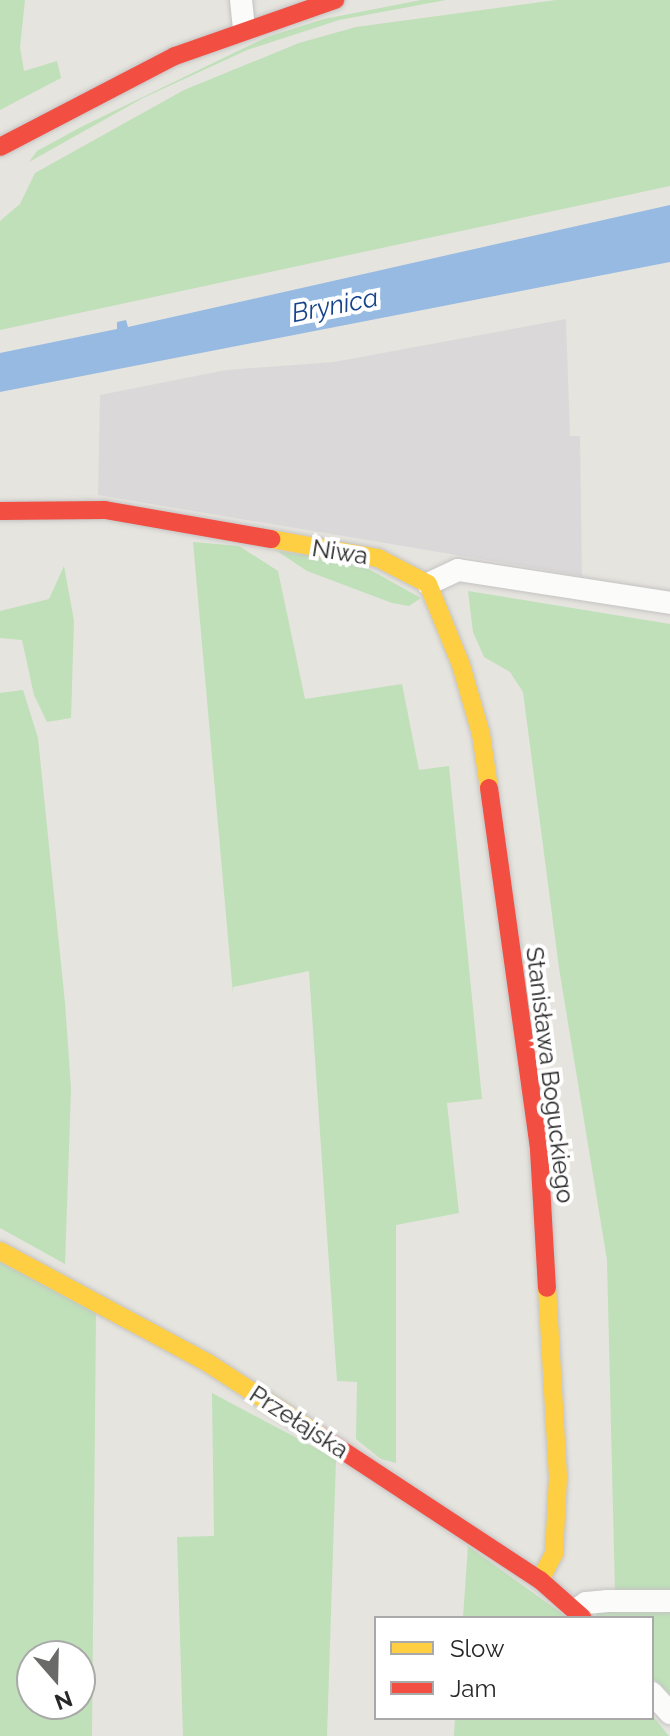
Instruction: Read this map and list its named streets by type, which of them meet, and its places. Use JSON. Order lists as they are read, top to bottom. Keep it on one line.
{"streets":{"street":["Niwa","Stanisława Boguckiego","Przełajska"]},"crossings":[["Niwa","Stanisława Boguckiego"],["Stanisława Boguckiego","Przełajska"]],"water":["Brynica"],"legend":["Slow","Jam"],"north":"bottom"}
